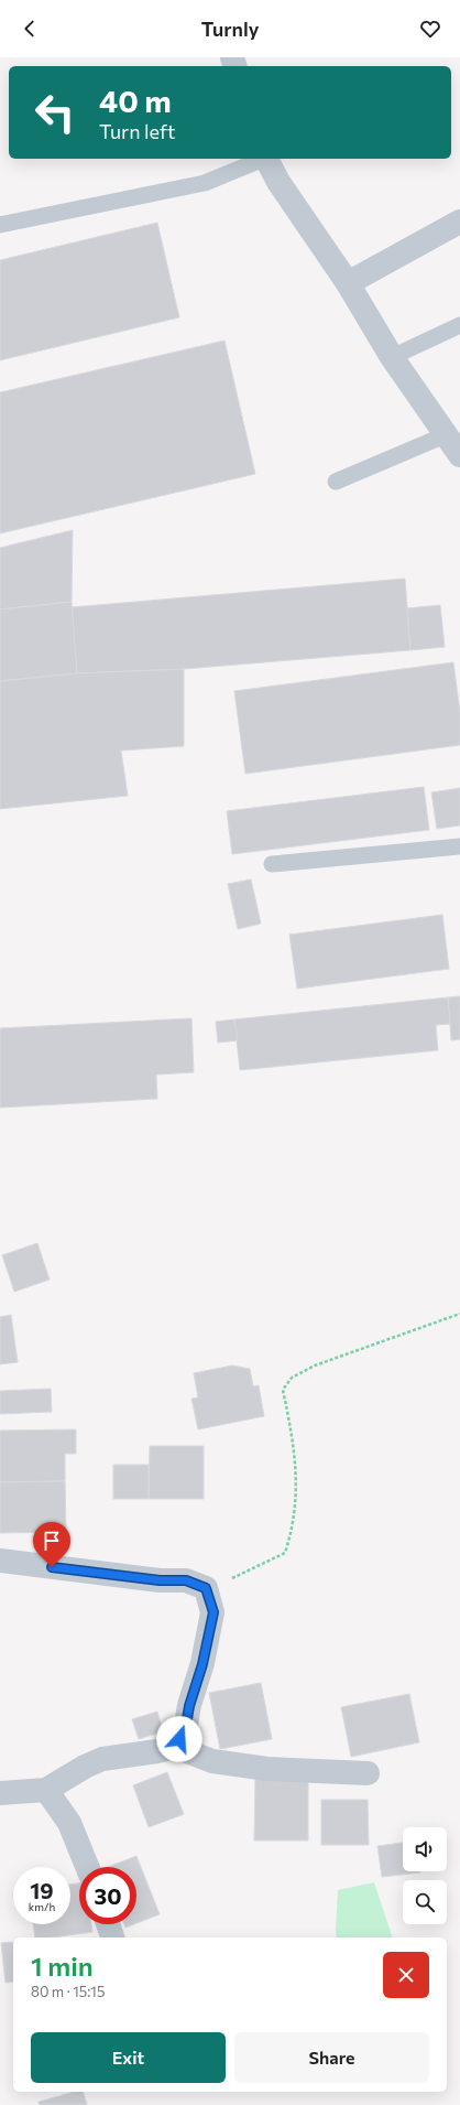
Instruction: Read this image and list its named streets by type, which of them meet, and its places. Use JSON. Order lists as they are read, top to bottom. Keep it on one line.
{"page":{"header":"Turnly","turn":["40 m","Turn left"],"speed":"19 km/h","limit":"30","heading":["1 min","80 m · 15:15"],"buttons":["Exit","Share"]}}
